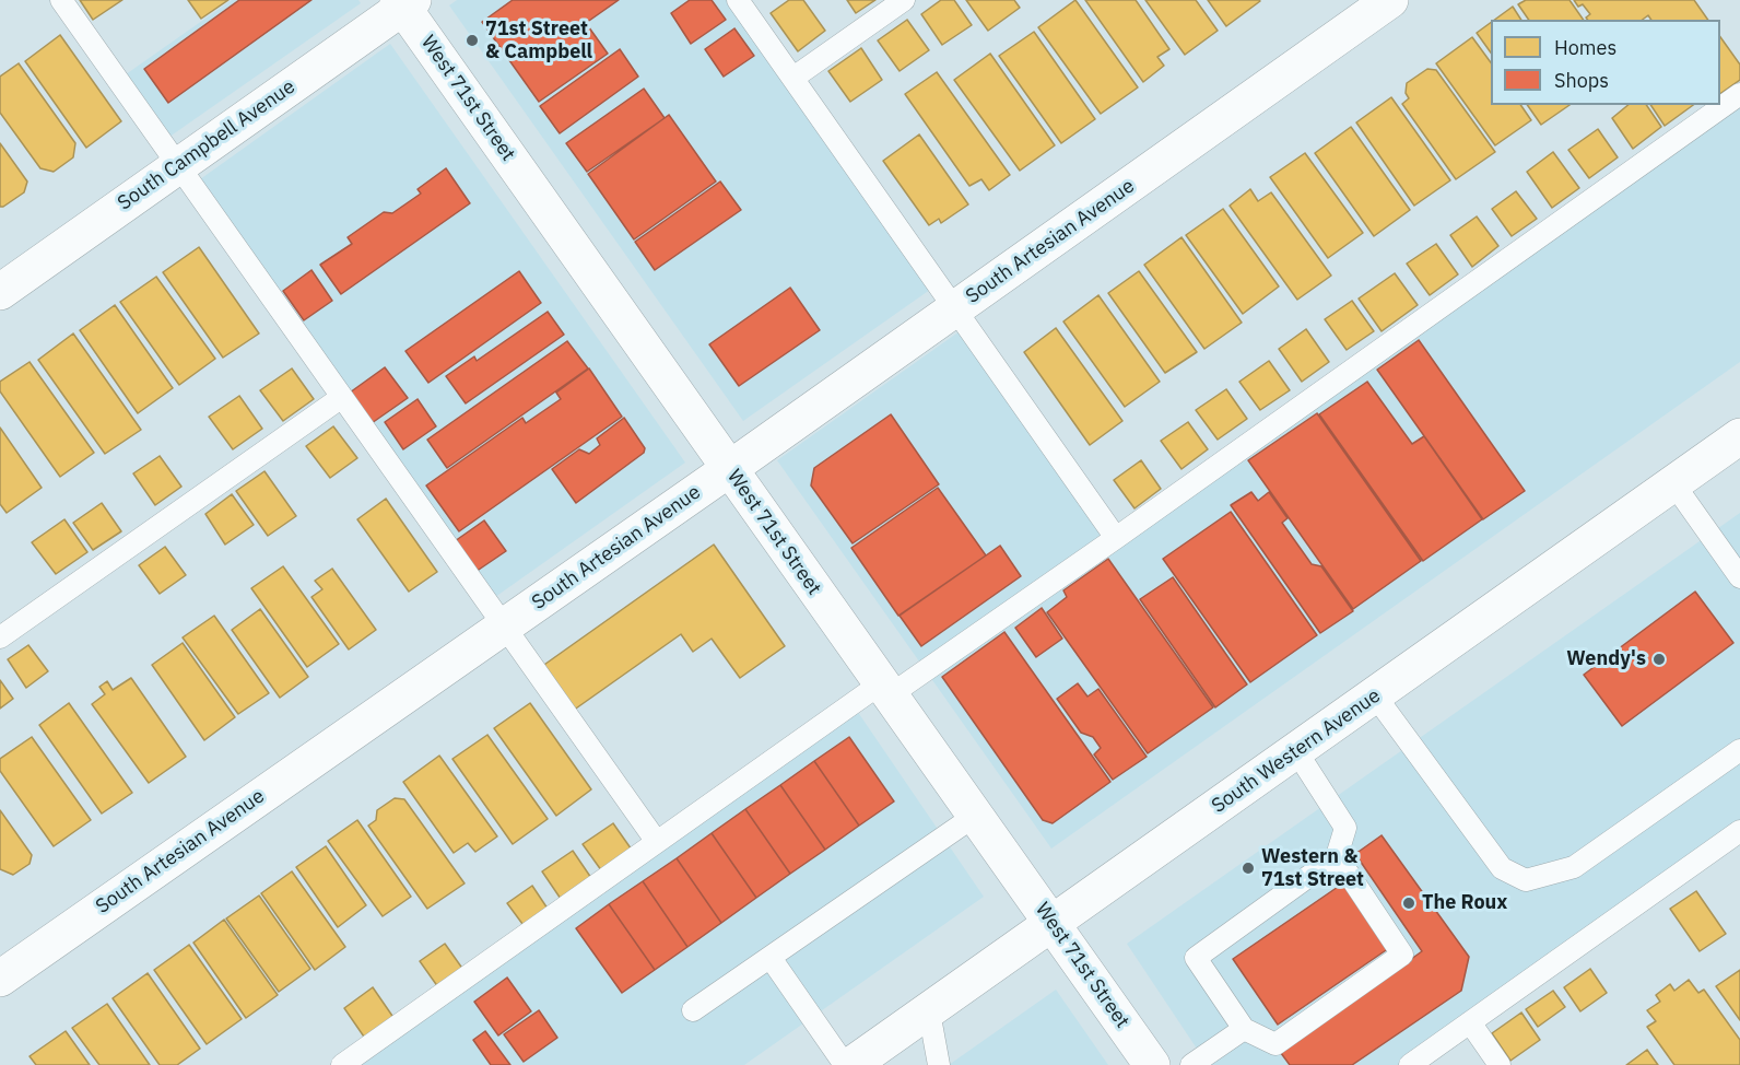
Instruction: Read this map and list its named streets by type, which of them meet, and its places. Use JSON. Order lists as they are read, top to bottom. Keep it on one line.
{"streets":{"main road":["West 71st Street","South Campbell Avenue","South Artesian Avenue","South Western Avenue"]},"crossings":[["West 71st Street","South Campbell Avenue"],["West 71st Street","South Artesian Avenue"],["West 71st Street","South Western Avenue"]],"places":["71st Street & Campbell","Wendy's","Western & 71st Street","The Roux"],"legend":["Homes","Shops"]}
